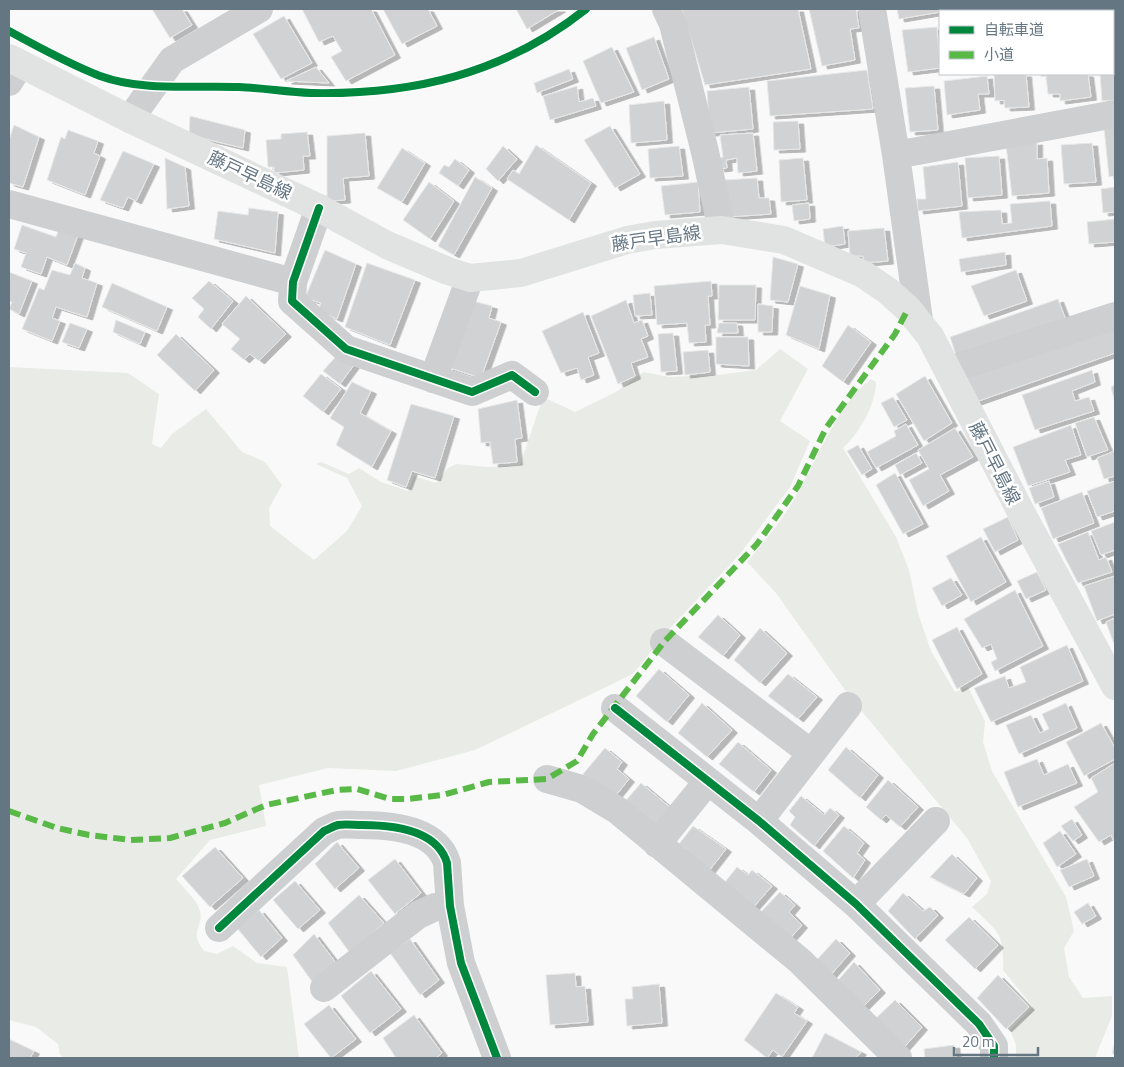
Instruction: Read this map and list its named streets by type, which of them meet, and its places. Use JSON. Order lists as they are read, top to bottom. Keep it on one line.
{"streets":{"main road":["藤戸早島線"]},"legend":["自転車道","小道"],"scale_bar":"20 m"}
